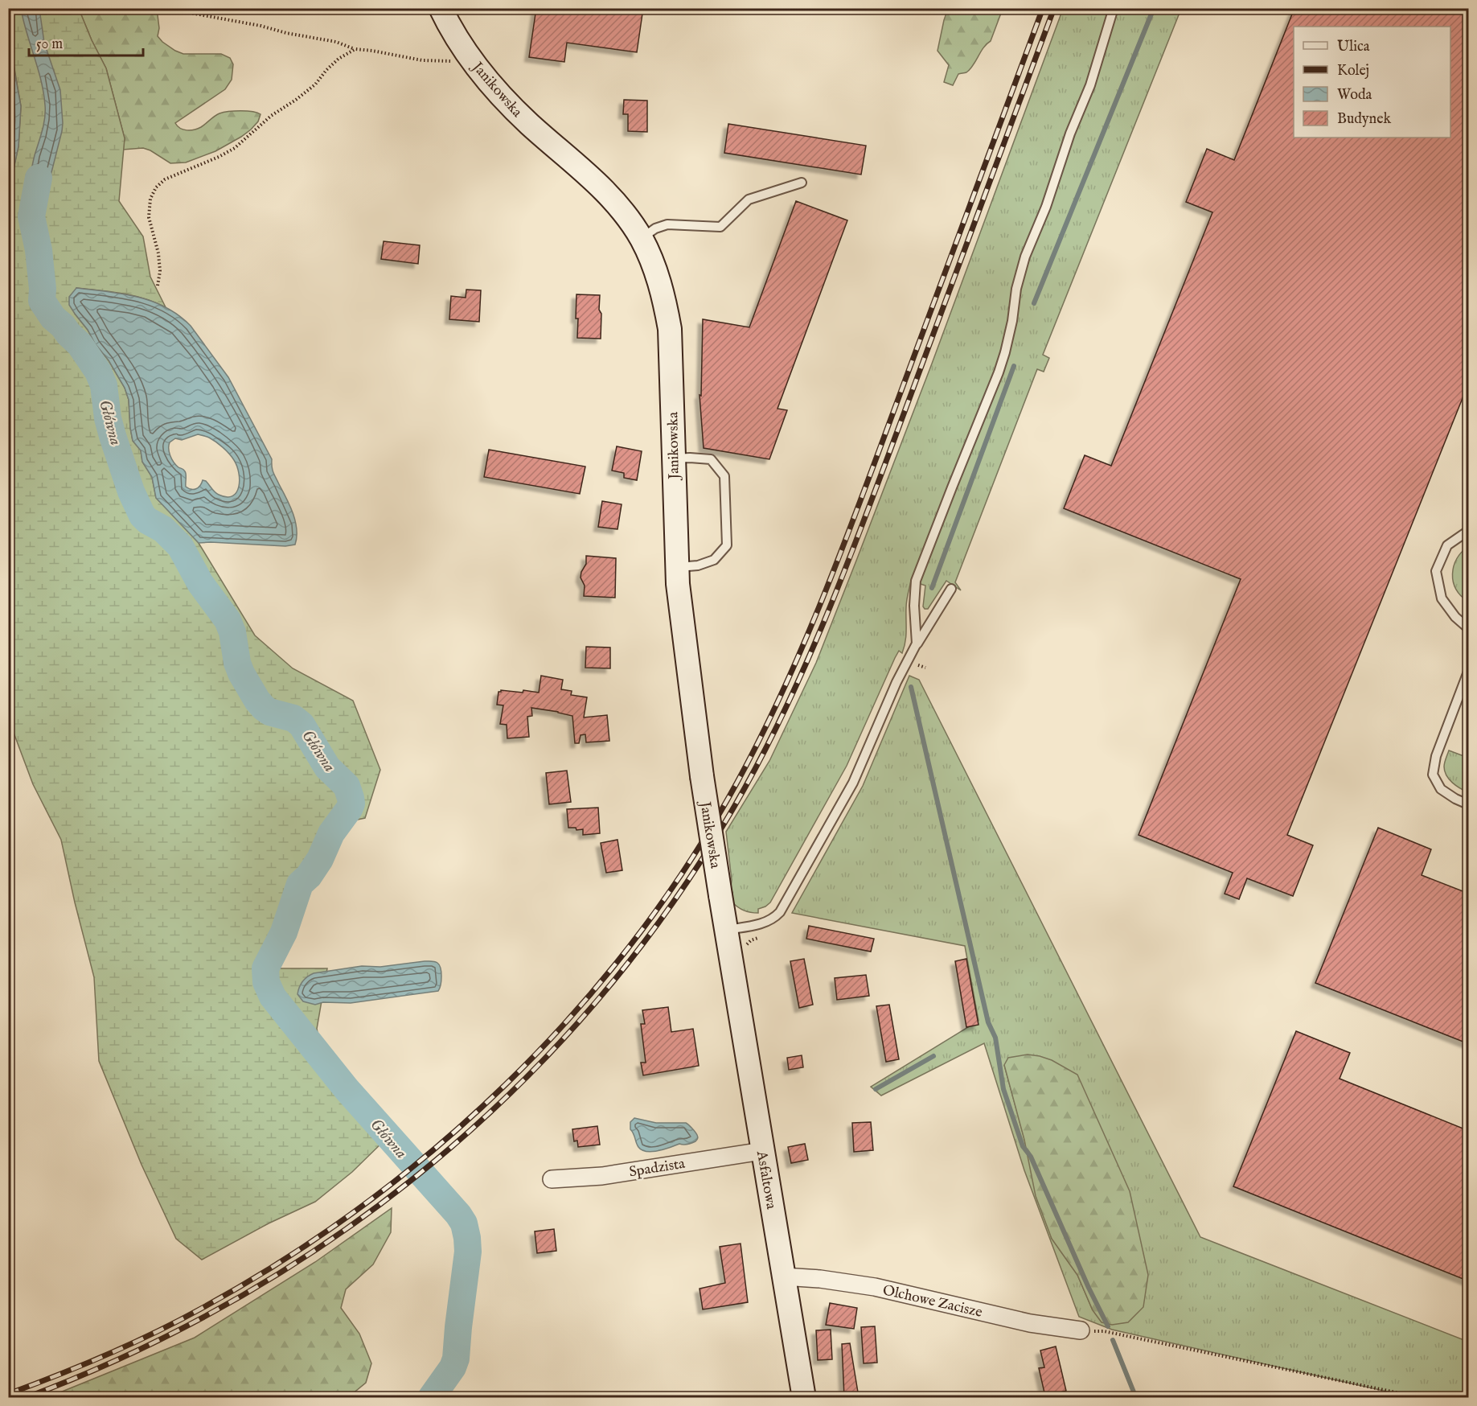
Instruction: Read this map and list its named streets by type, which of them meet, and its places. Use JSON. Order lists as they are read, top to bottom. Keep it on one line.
{"streets":{"street":["Janikowska","Spadzista","Asfaltowa","Olchowe Zacisze"]},"crossings":[["Janikowska","Asfaltowa"],["Spadzista","Asfaltowa"],["Asfaltowa","Olchowe Zacisze"]],"water":["Główna"],"legend":["Ulica","Kolej","Woda","Budynek"],"scale_bar":"50 m"}
